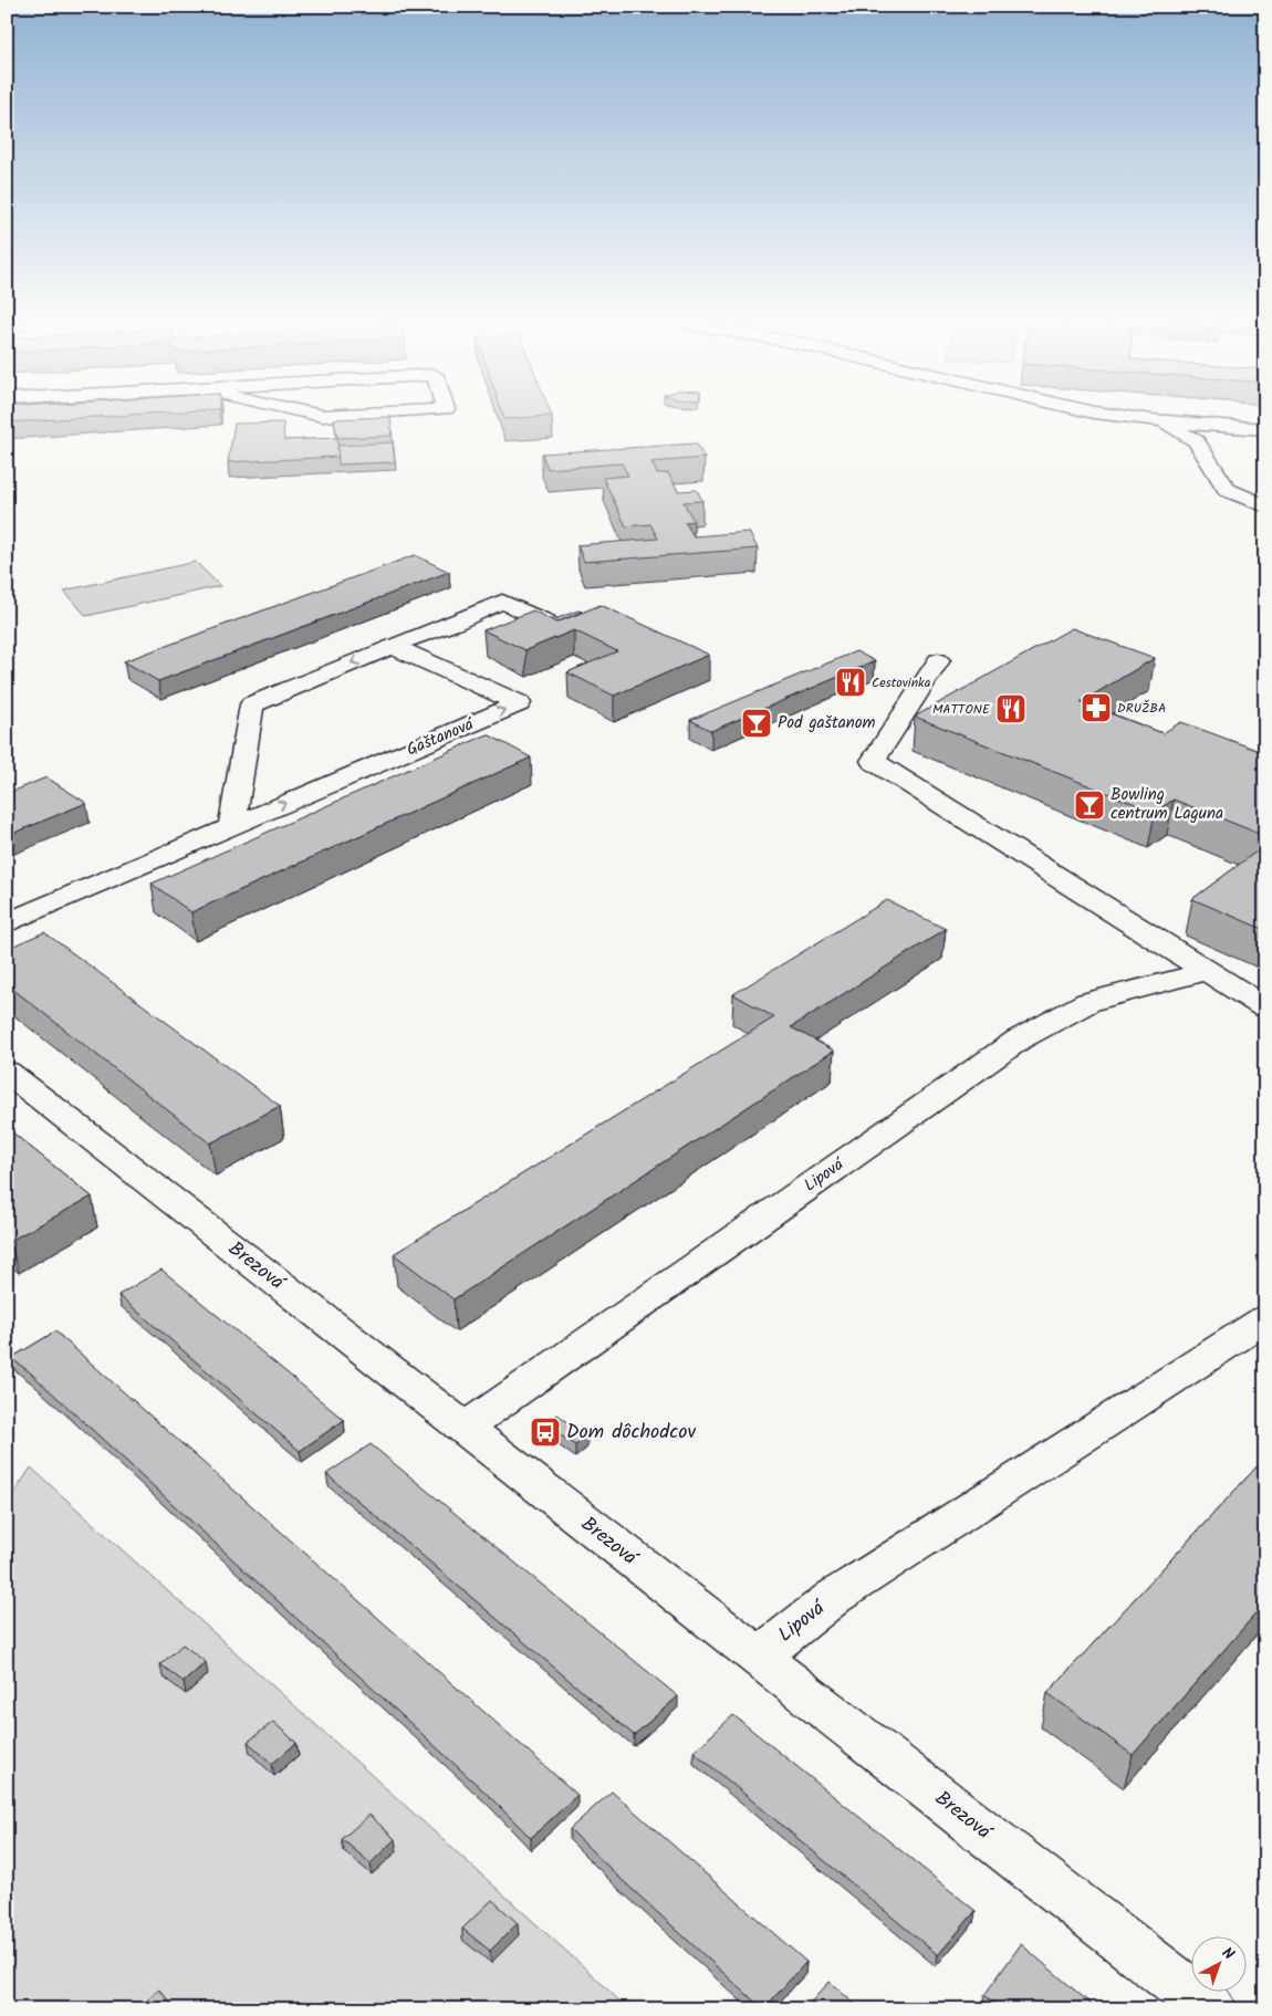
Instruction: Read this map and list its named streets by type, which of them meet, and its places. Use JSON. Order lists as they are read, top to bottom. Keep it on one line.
{"streets":{"street":["Gaštanová","Lipová","Brezová"]},"crossings":[["Lipová","Brezová"]],"places":{"restaurant":["Cestovinka","MATTONE"],"pharmacy":["DRUŽBA"],"bar":["Pod gaštanom","Bowling centrum Laguna"],"bus stop":["Dom dôchodcov"]},"north":"top right"}
